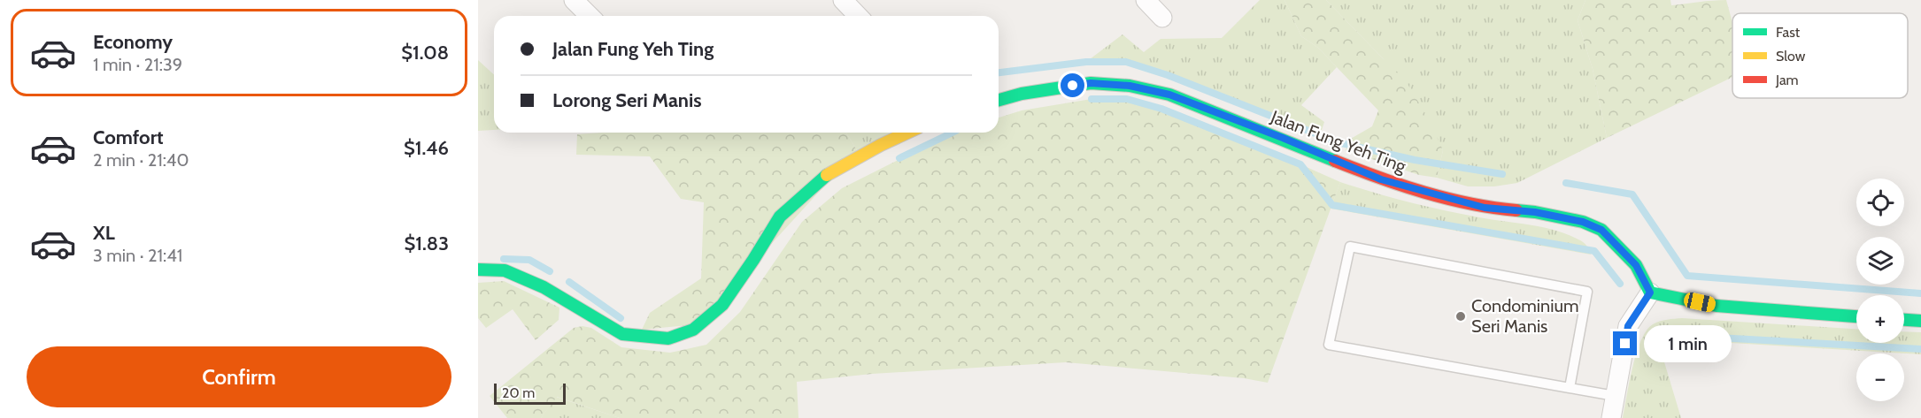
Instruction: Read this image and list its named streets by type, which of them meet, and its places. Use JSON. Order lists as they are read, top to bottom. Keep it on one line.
{"streets":{"street":["Jalan Fung Yeh Ting"]},"places":["Condominium Seri Manis"],"legend":["Fast","Slow","Jam"],"scale_bar":"20 m","page":{"list":[{"name":"Economy","note":"1 min · 21:39","value":"$1.08"},{"name":"Comfort","note":"2 min · 21:40","value":"$1.46"},{"name":"XL","note":"3 min · 21:41","value":"$1.83"}],"banner":["Jalan Fung Yeh Ting","Lorong Seri Manis"],"map_buttons":["+","−"],"bubble":"1 min","buttons":"Confirm","scale":"20 m"}}
